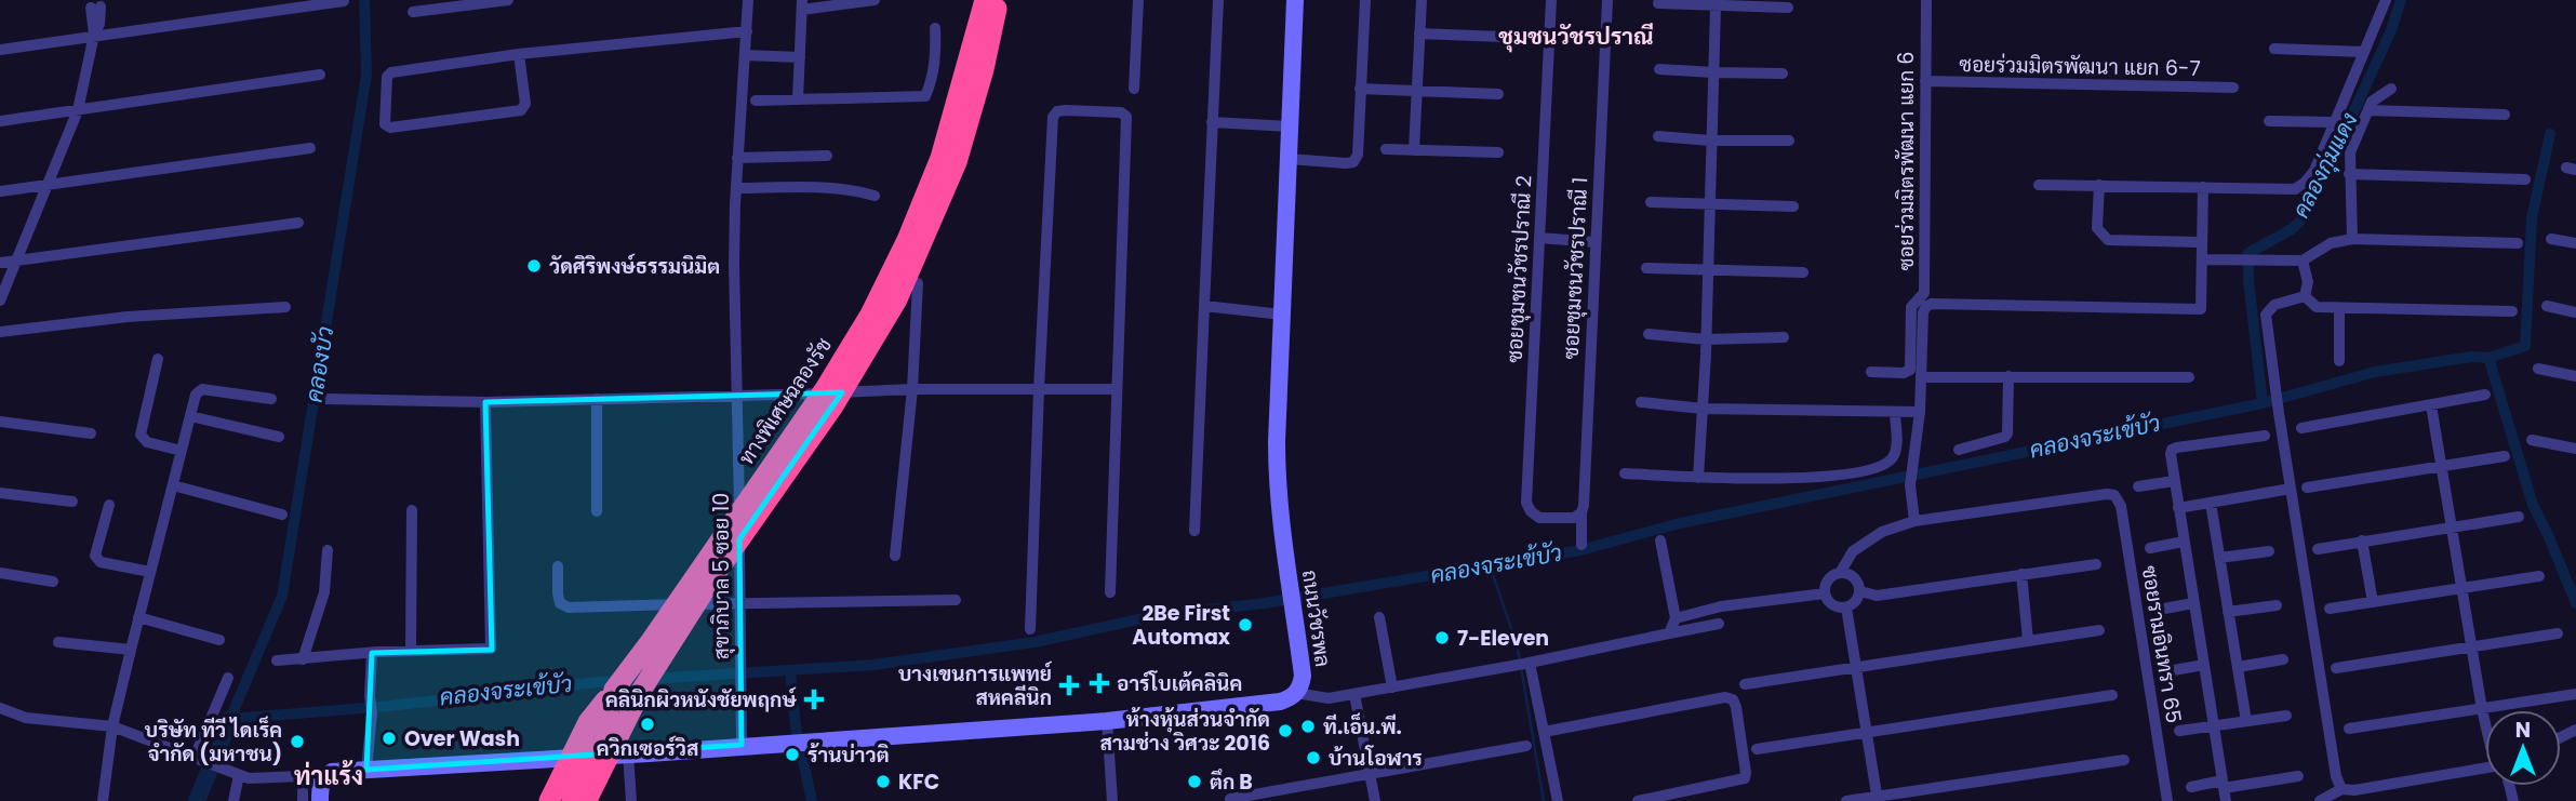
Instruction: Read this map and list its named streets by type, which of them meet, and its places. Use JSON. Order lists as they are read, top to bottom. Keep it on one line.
{"streets":{"highway":["ทางพิเศษฉลองรัช"],"main road":["ถนนวัชรพล"],"street":["ซอยร่วมมิตรพัฒนา แยก 6-7","ซอยร่วมมิตรพัฒนา แยก 6","ซอยชุมชนวัชรปราณี 1","ซอยชุมชนวัชรปราณี 2","สุขาภิบาล 5 ซอย 10","ซอยรามอินทรา 65"]},"crossings":[["ซอยร่วมมิตรพัฒนา แยก 6-7","ซอยร่วมมิตรพัฒนา แยก 6"],["ซอยชุมชนวัชรปราณี 1","ซอยชุมชนวัชรปราณี 2"],["สุขาภิบาล 5 ซอย 10","ถนนวัชรพล"]],"districts":["ชุมชนวัชรปราณี","ท่าแร้ง"],"water":["คลองกุ่มแดง","คลองบัว","คลองจระเข้บัว"],"places":{"other":["วัดศิริพงษ์ธรรมนิมิต","2Be First Automax","7-Eleven","ควิกเซอร์วิส","ที.เอ็น.พี.","ห้างหุ้นส่วนจำกัด สามช่าง วิศวะ 2016","Over Wash","บริษัท ทีวี ไดเร็ค จำกัด (มหาชน)","ร้านบ่าวติ","บ้านโอฬาร","KFC","ตึก B"],"health":["อาร์โบเต้คลินิค","บางเขนการแพทย์ สหคลีนิก","คลินิกผิวหนังชัยพฤกษ์"]},"north":"top"}
